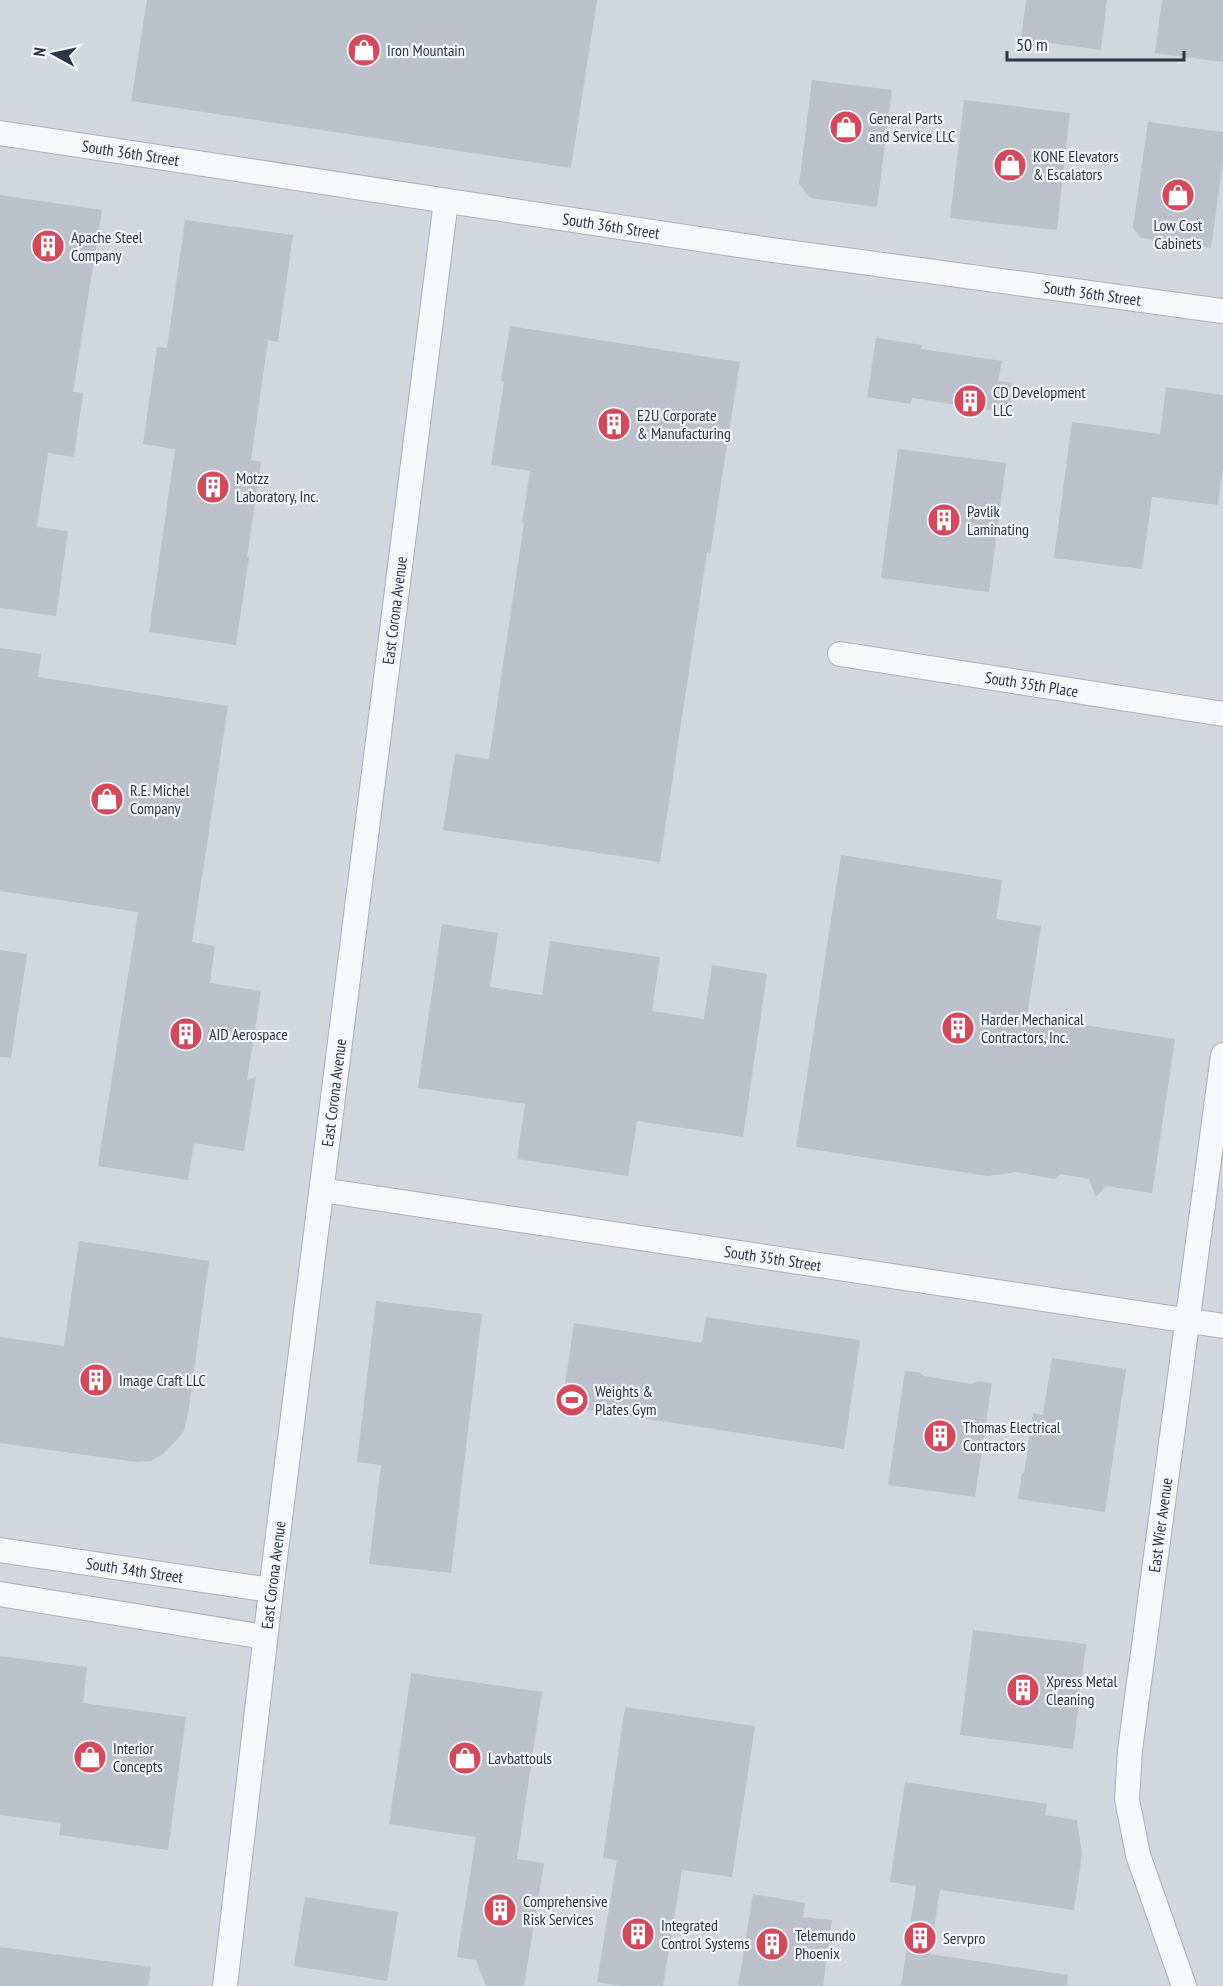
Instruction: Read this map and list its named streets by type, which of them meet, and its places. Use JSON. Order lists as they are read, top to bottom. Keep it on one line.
{"streets":{"street":["South 36th Street","East Corona Avenue","South 35th Place","South 35th Street","East Wier Avenue","South 34th Street"]},"crossings":[["South 36th Street","East Corona Avenue"],["East Corona Avenue","South 35th Street"],["East Corona Avenue","South 34th Street"],["South 35th Street","East Wier Avenue"]],"places":{"shop":["Iron Mountain","General Parts and Service LLC","KONE Elevators & Escalators","Low Cost Cabinets","R.E. Michel Company","Interior Concepts","Lavbattouls"],"building":["Apache Steel Company","CD Development LLC","E2U Corporate & Manufacturing","Motzz Laboratory, Inc.","Pavlik Laminating","Harder Mechanical Contractors, Inc.","AID Aerospace","Image Craft LLC","Thomas Electrical Contractors","Xpress Metal Cleaning","Comprehensive Risk Services","Integrated Control Systems","Servpro","Telemundo Phoenix"],"sports":["Weights & Plates Gym"]},"scale_bar":"50 m","north":"left"}
